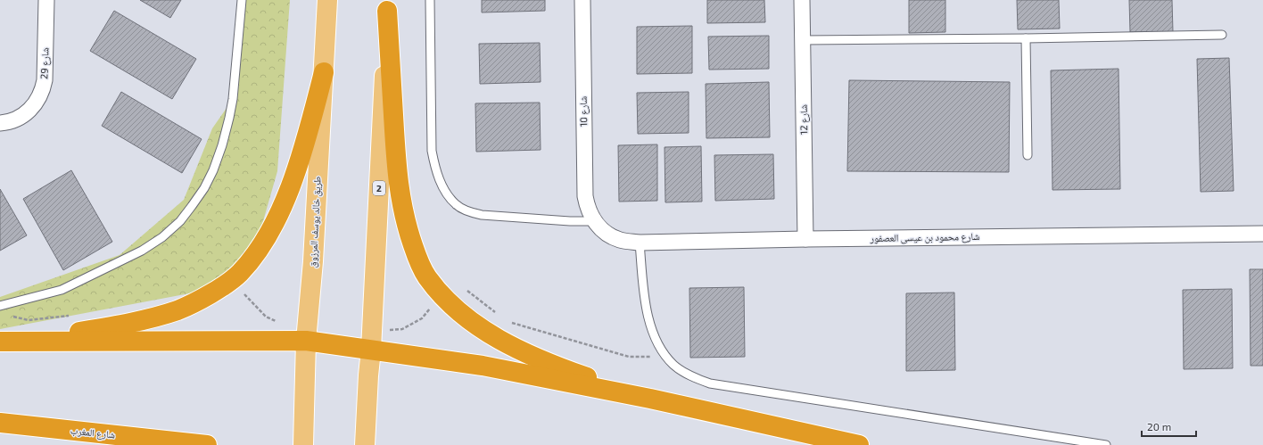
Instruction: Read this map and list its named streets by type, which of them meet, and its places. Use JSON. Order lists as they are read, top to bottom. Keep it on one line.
{"streets":{"highway":["شارع المغرب"],"main road":["2","طريق خالد يوسف المرزوق"],"street":["شارع 29","شارع 10","شارع 12","شارع محمود بن عيسى العصفور"]},"crossings":[["شارع 10","شارع محمود بن عيسى العصفور"],["شارع 12","شارع محمود بن عيسى العصفور"]],"scale_bar":"20 m"}
